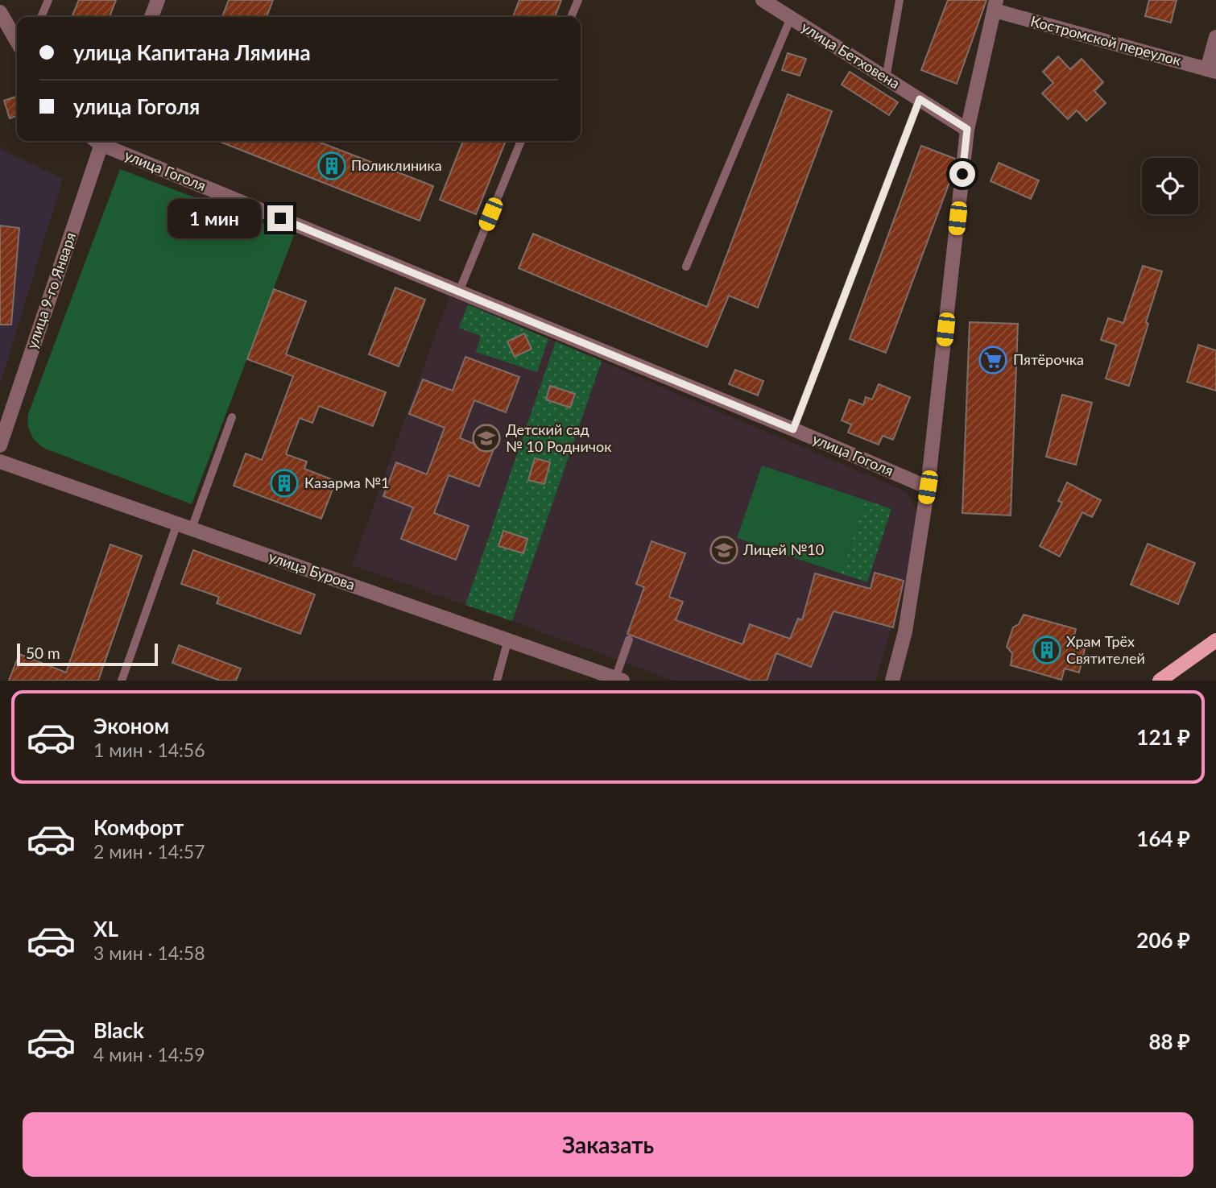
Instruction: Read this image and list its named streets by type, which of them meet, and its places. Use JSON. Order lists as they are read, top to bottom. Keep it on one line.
{"streets":{"street":["Костромской переулок","улица Бетховена","улица Гоголя","улица 9-го Января","улица Бурова"]},"places":{"building":["Поликлиника","Казарма №1","Храм Трёх Святителей"],"supermarket":["Пятёрочка"],"school or university":["Детский сад № 10 Родничок","Лицей №10"]},"scale_bar":"50 m","page":{"banner":["улица Капитана Лямина","улица Гоголя"],"bubble":"1 мин","scale":"50 m","list":[{"name":"Эконом","note":"1 мин · 14:56","value":"121 ₽"},{"name":"Комфорт","note":"2 мин · 14:57","value":"164 ₽"},{"name":"XL","note":"3 мин · 14:58","value":"206 ₽"},{"name":"Black","note":"4 мин · 14:59","value":"88 ₽"}],"buttons":"Заказать"}}
